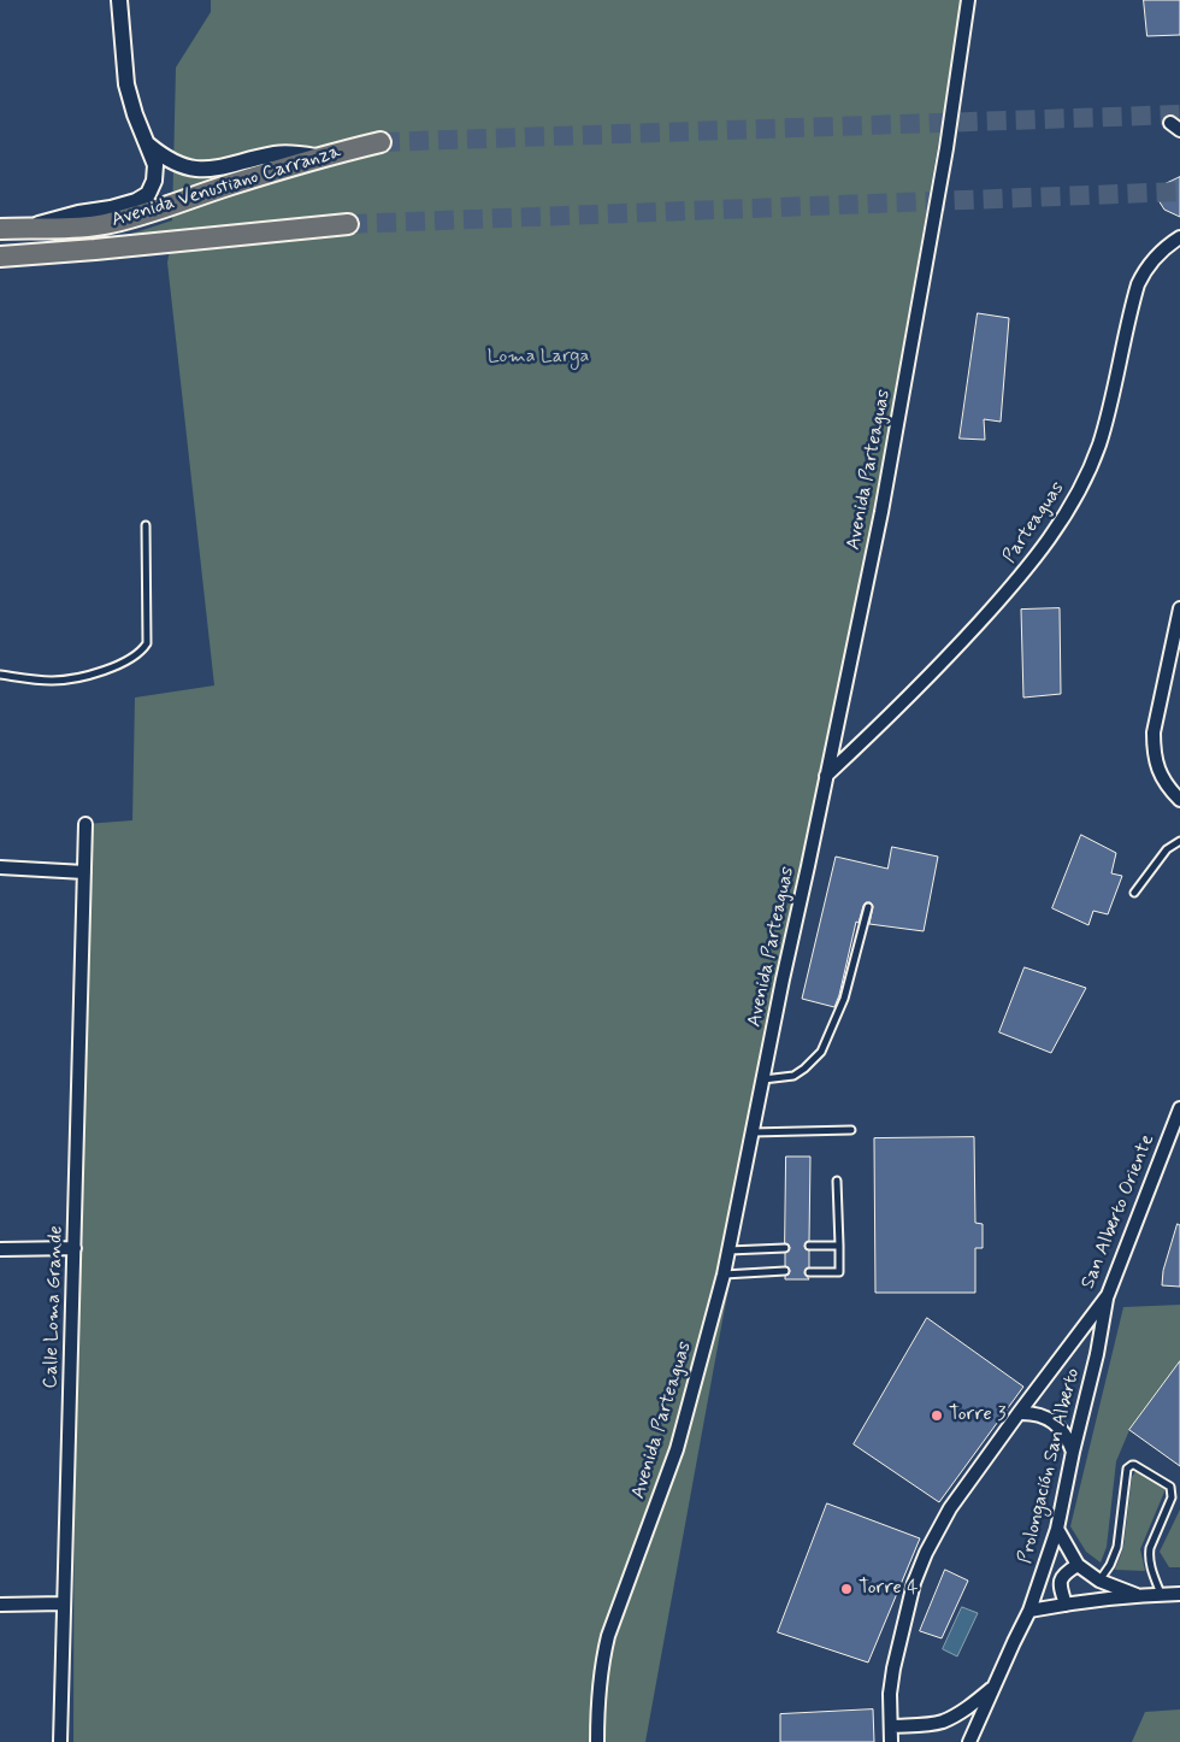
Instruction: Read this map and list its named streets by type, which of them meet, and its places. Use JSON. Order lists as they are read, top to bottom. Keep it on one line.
{"streets":{"main road":["Avenida Venustiano Carranza"],"street":["Avenida Parteaguas","Parteaguas","San Alberto Oriente","Calle Loma Grande","Prolongación San Alberto"]},"crossings":[["Avenida Parteaguas","Parteaguas"],["San Alberto Oriente","Prolongación San Alberto"]],"parks":["Loma Larga"],"places":["Torre 3","Torre 4"]}
